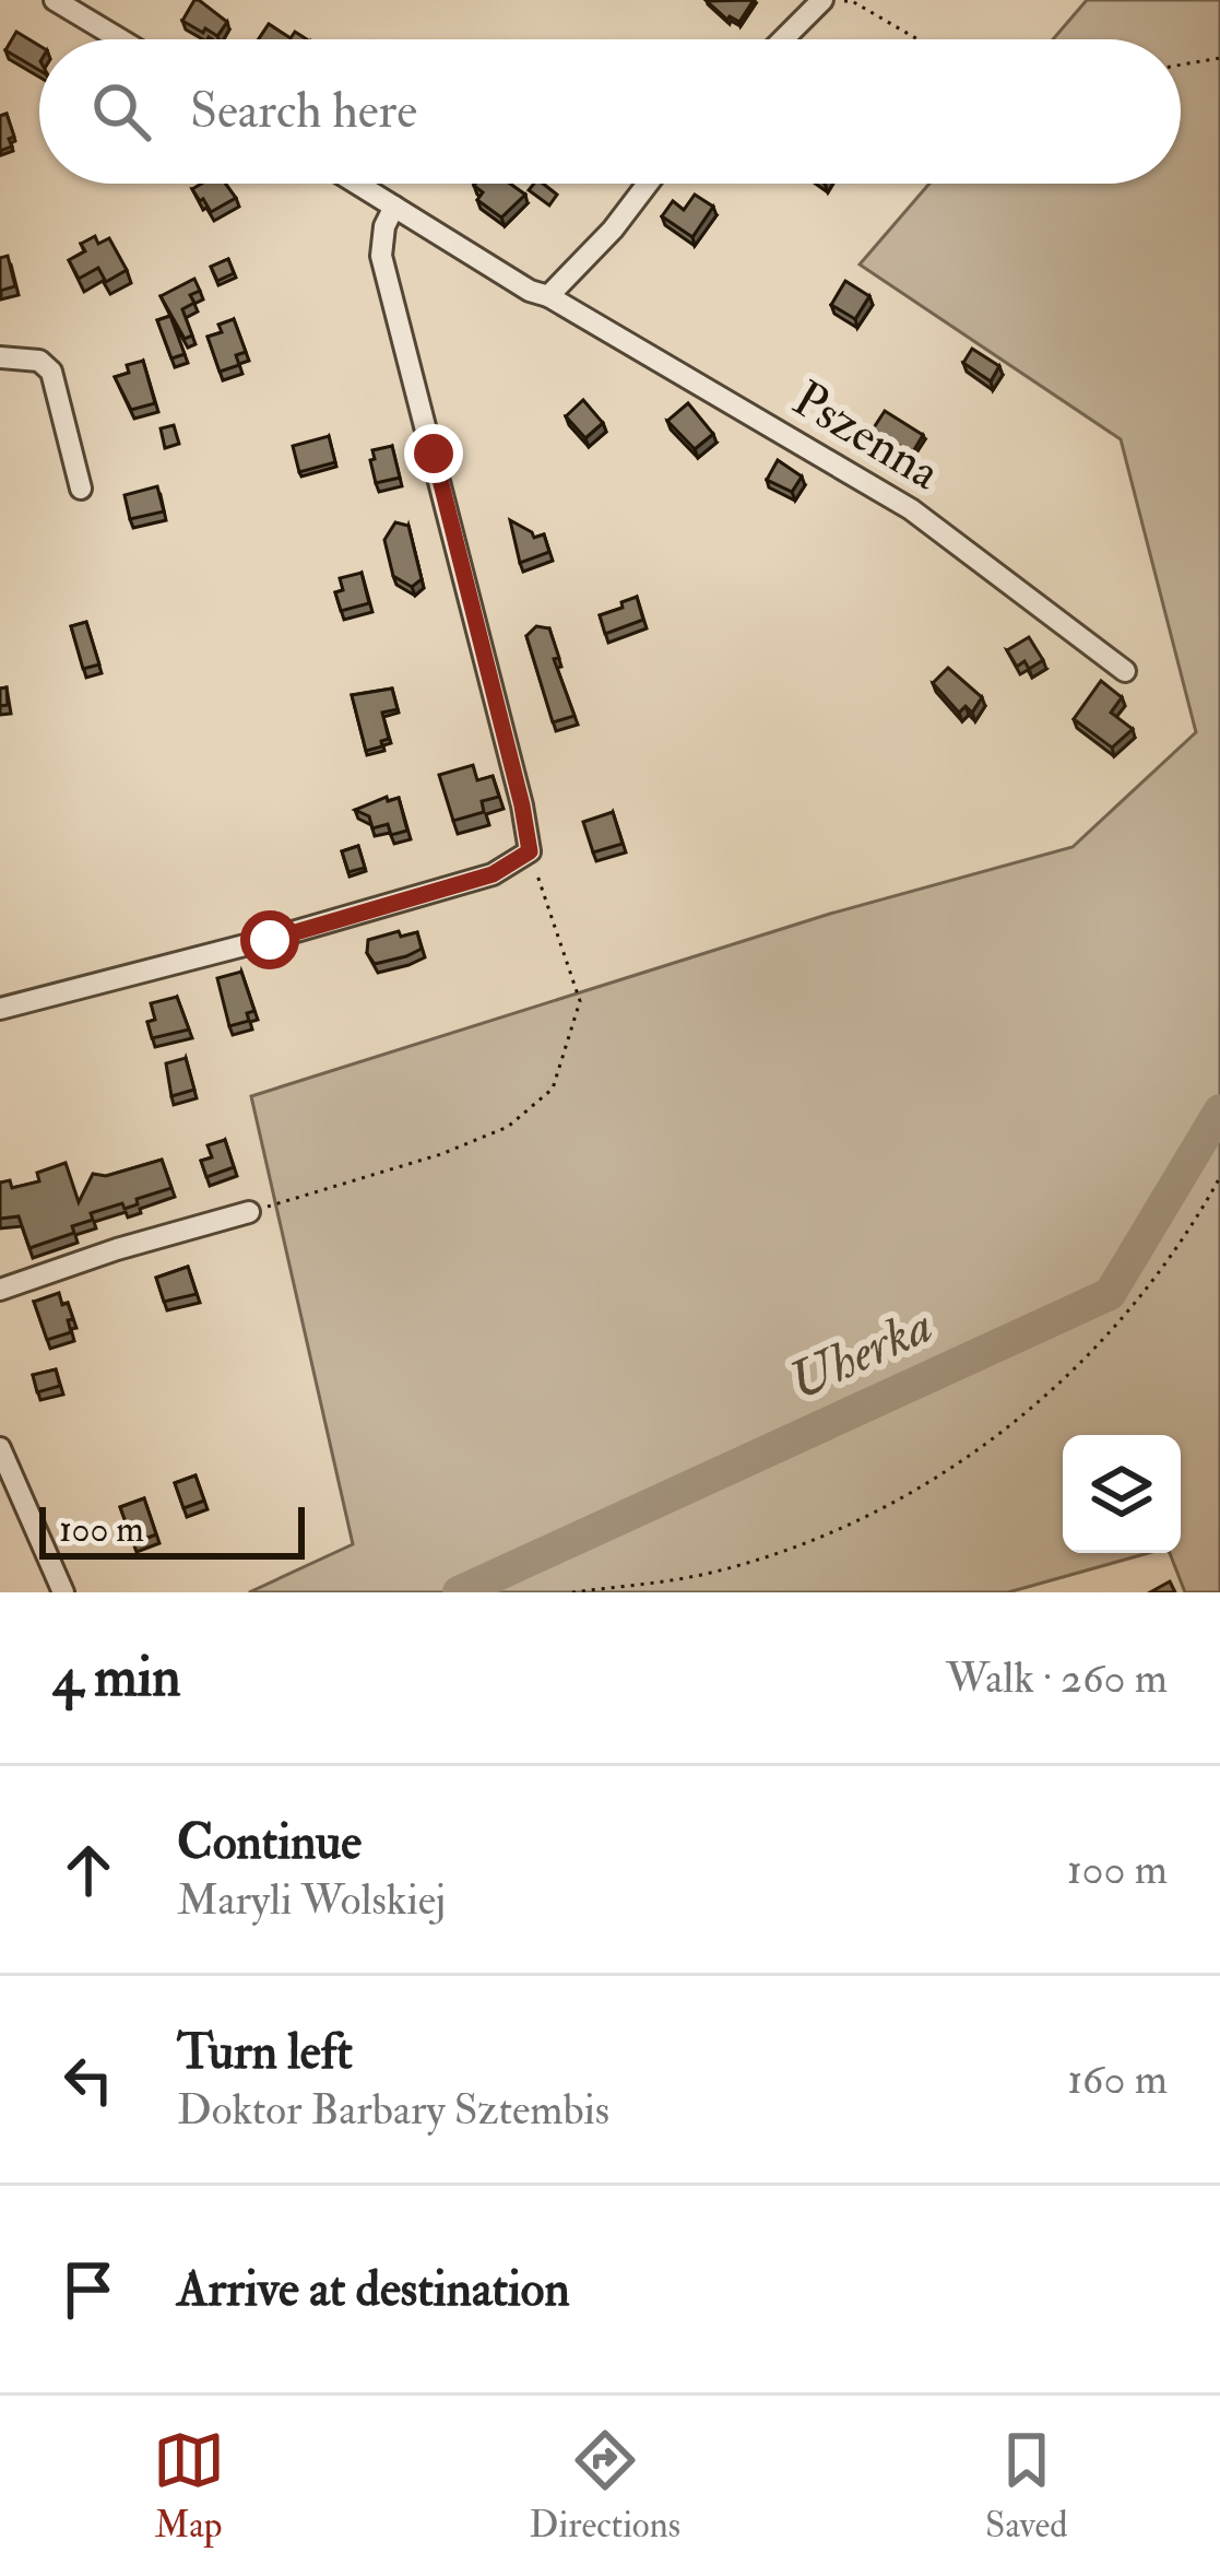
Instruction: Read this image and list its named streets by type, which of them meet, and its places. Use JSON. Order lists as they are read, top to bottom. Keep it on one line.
{"streets":{"street":["Pszenna"]},"water":["Uherka"],"scale_bar":"100 m","page":{"search":"Search here","scale":"100 m","heading":["4 min","Walk · 260 m"],"list":[["Continue","Maryli Wolskiej","100 m"],["Turn left","Doktor Barbary Sztembis","160 m"],"Arrive at destination"],"nav":["Map","Directions","Saved"]}}
